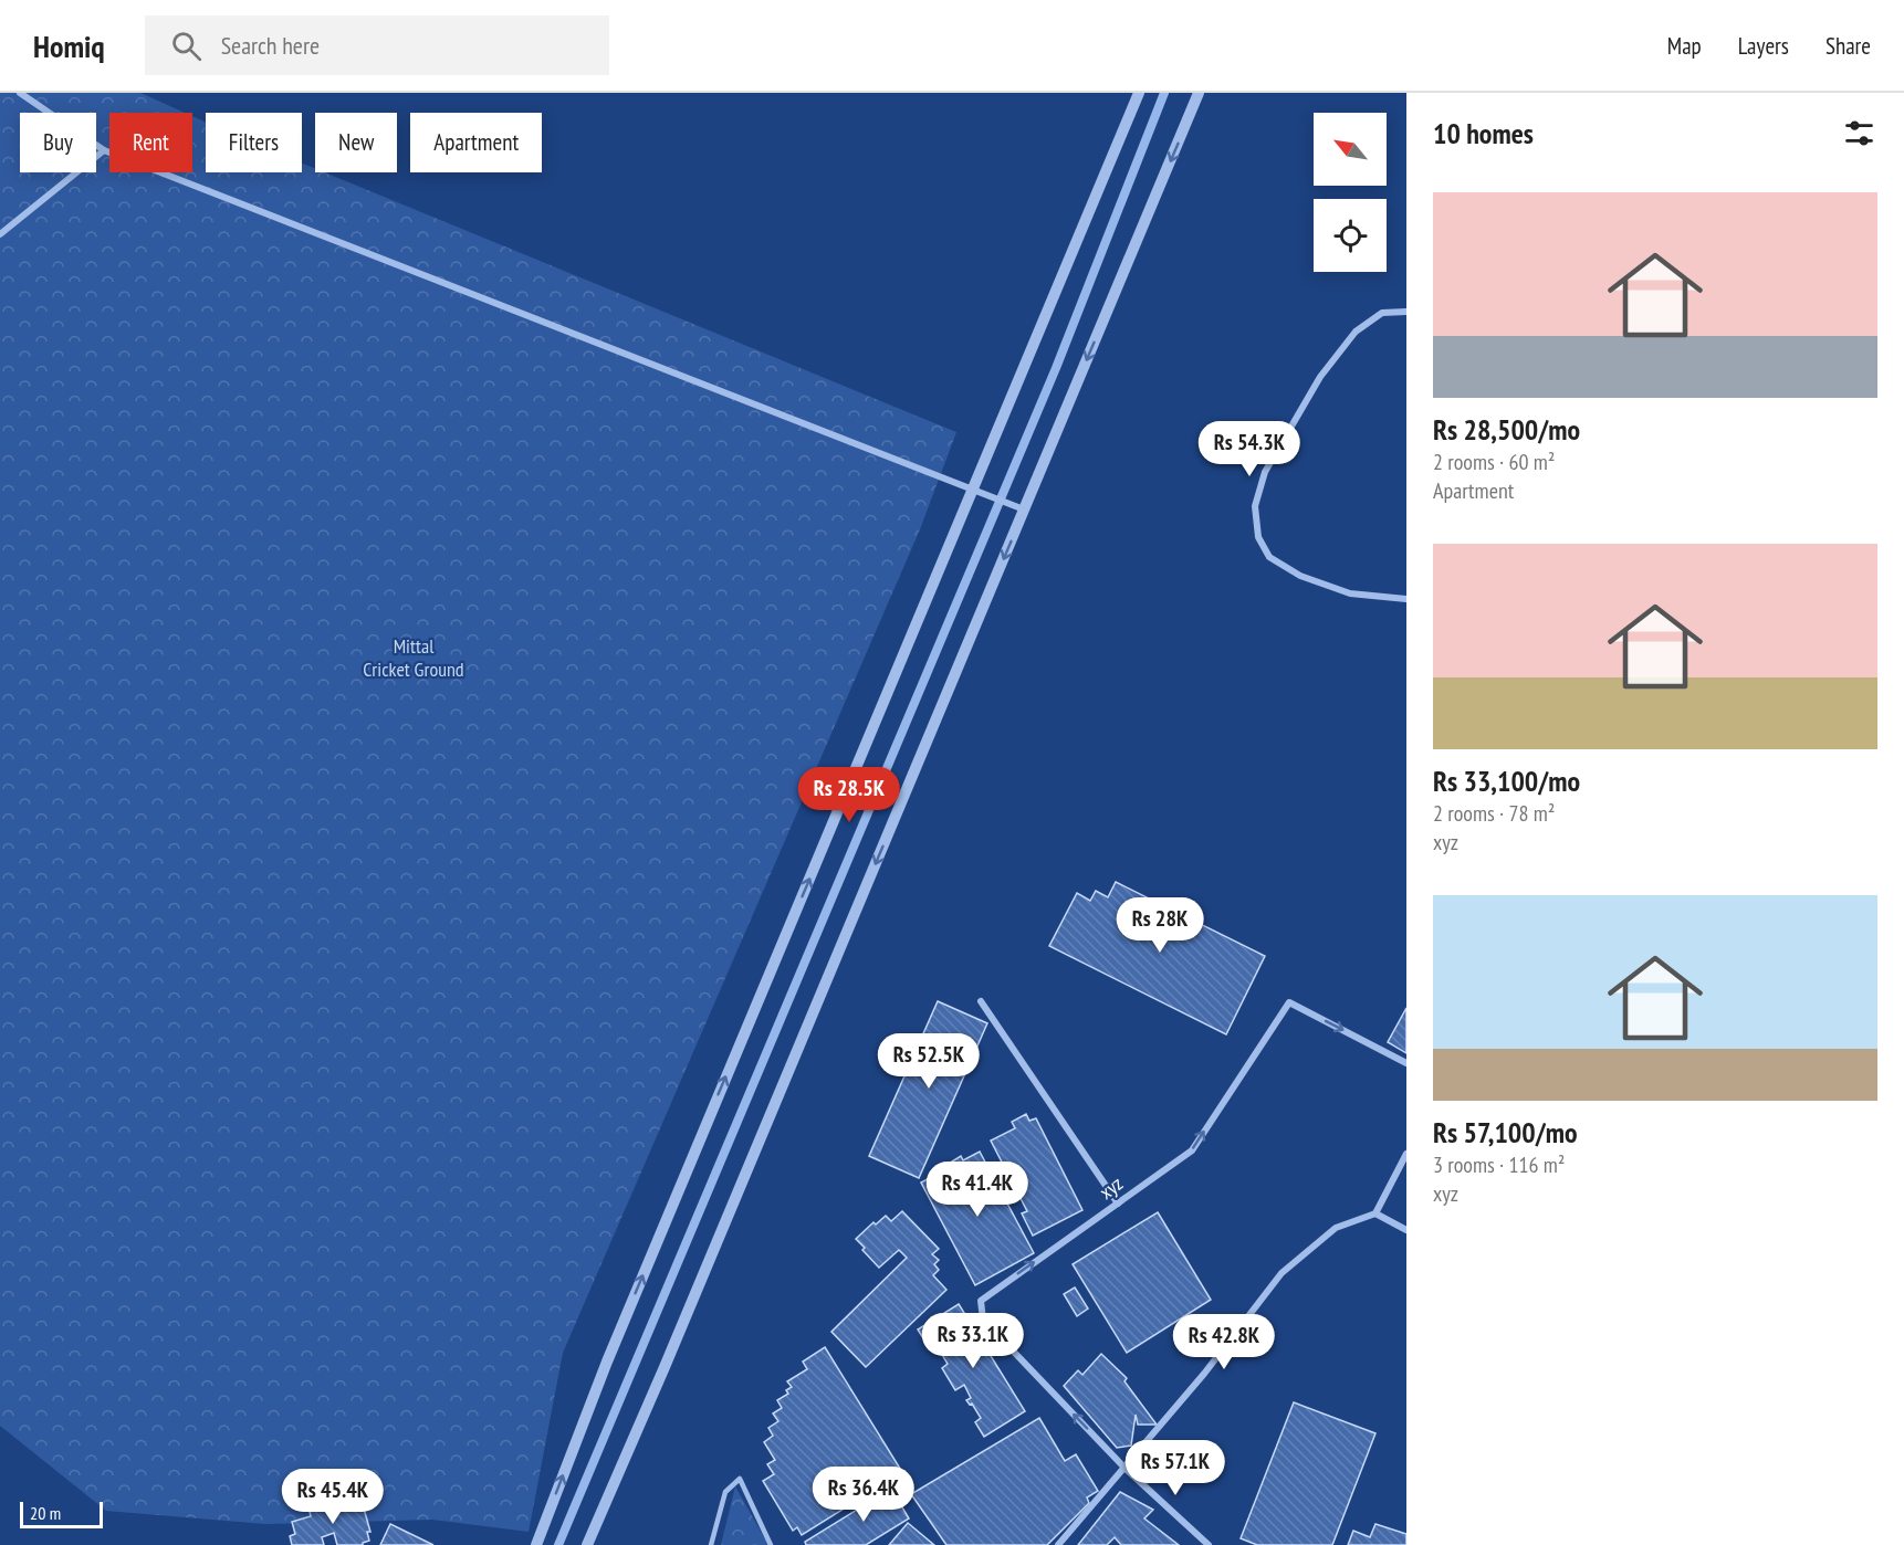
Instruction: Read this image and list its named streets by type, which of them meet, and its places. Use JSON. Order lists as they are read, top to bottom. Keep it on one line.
{"streets":{"street":["xyz"]},"parks":["Mittal Cricket Ground"],"scale_bar":"20 m","north":"top left","page":{"header":"Homiq","search":"Search here","nav":["Map","Layers","Share"],"heading":"10 homes","chip":["Buy","Rent","Filters","New","Apartment"],"list":[{"name":"Rs 28,500/mo","note":"2 rooms · 60 m² · Apartment"},{"name":"Rs 33,100/mo","note":"2 rooms · 78 m² · xyz"},{"name":"Rs 57,100/mo","note":"3 rooms · 116 m² · xyz"}],"price":["Rs 54.3K","Rs 28.5K","Rs 28K","Rs 52.5K","Rs 41.4K","Rs 33.1K","Rs 42.8K","Rs 57.1K","Rs 36.4K","Rs 45.4K"],"scale":"20 m"}}
